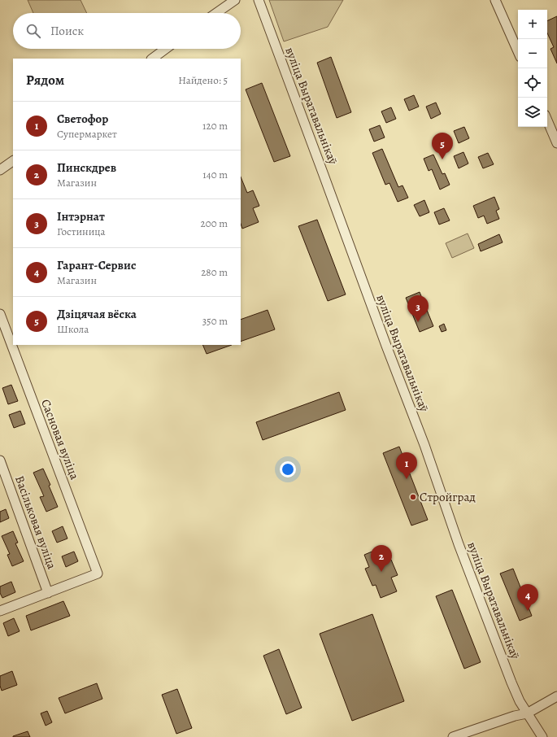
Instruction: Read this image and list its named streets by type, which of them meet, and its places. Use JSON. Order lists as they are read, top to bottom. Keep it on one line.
{"streets":{"street":["вуліца Выратавальнікаў","Сасновая вуліца","Васільковая вуліца"]},"crossings":[["Сасновая вуліца","Васільковая вуліца"]],"places":["Стройград"],"page":{"map_buttons":["+","−"],"search":"Поиск","heading":["Рядом","Найдено: 5"],"list":[{"mark":"1","name":"Светофор","note":"Супермаркет","value":"120 m"},{"mark":"2","name":"Пинскдрев","note":"Магазин","value":"140 m"},{"mark":"3","name":"Інтэрнат","note":"Гостиница","value":"200 m"},{"mark":"4","name":"Гарант-Сервис","note":"Магазин","value":"280 m"},{"mark":"5","name":"Дзіцячая вёска","note":"Школа","value":"350 m"}],"pins":["5","3","1","2","4"]}}
